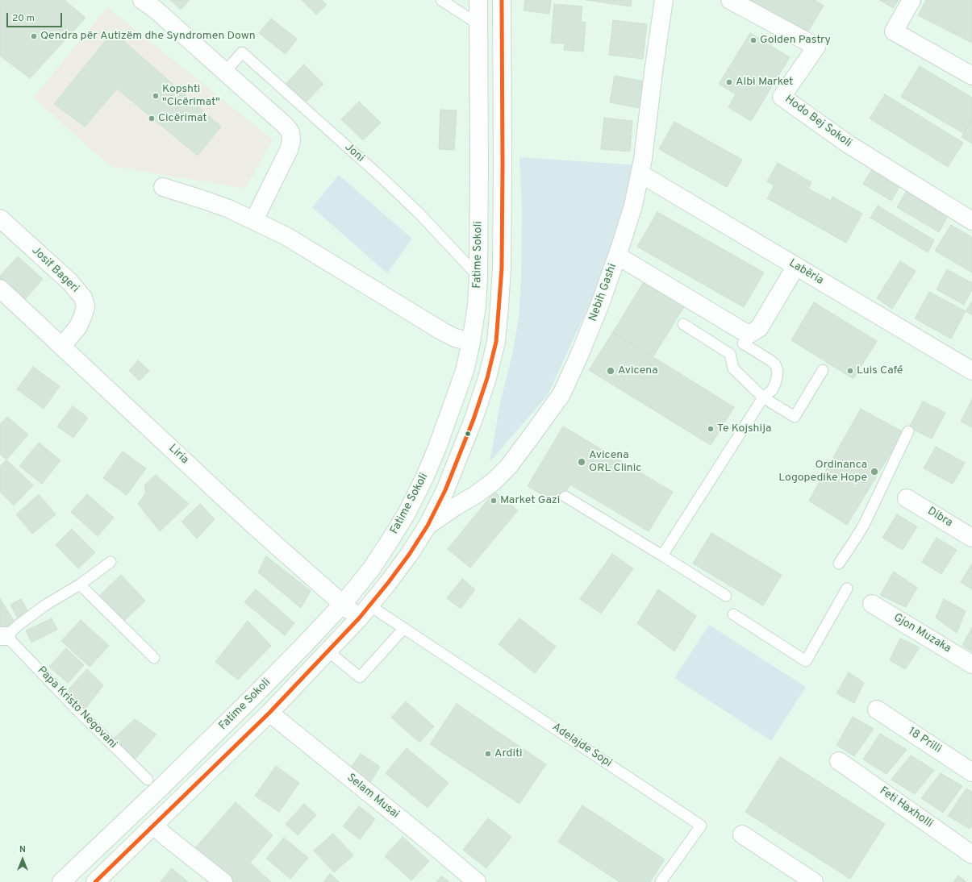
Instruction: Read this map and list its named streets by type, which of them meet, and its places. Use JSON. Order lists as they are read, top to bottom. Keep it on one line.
{"streets":{"street":["Hodo Bej Sokoli","Fatime Sokoli","Josif Bageri","Labëria","Nebih Gashi","Liria","Dibra","Gjon Muzaka","18 Prilli","Selam Musai","Feti Haxholli"],"lane":["Joni","Papa Kristo Negovani","Adelajde Sopi"]},"crossings":[["Joni","Fatime Sokoli"],["Fatime Sokoli","Nebih Gashi"],["Fatime Sokoli","Liria"],["Fatime Sokoli","Adelajde Sopi"],["Fatime Sokoli","Selam Musai"],["Josif Bageri","Liria"],["Labëria","Nebih Gashi"],["Liria","Adelajde Sopi"]],"places":["Qendra për Autizëm dhe Syndromen Down","Golden Pastry","Albi Market","Kopshti \"Cicërimat\"","Cicërimat","Avicena","Luis Café","Te Kojshija","Avicena ORL Clinic","Ordinanca Logopedike Hope","Market Gazi","Arditi"],"scale_bar":"20 m","north":"top"}
